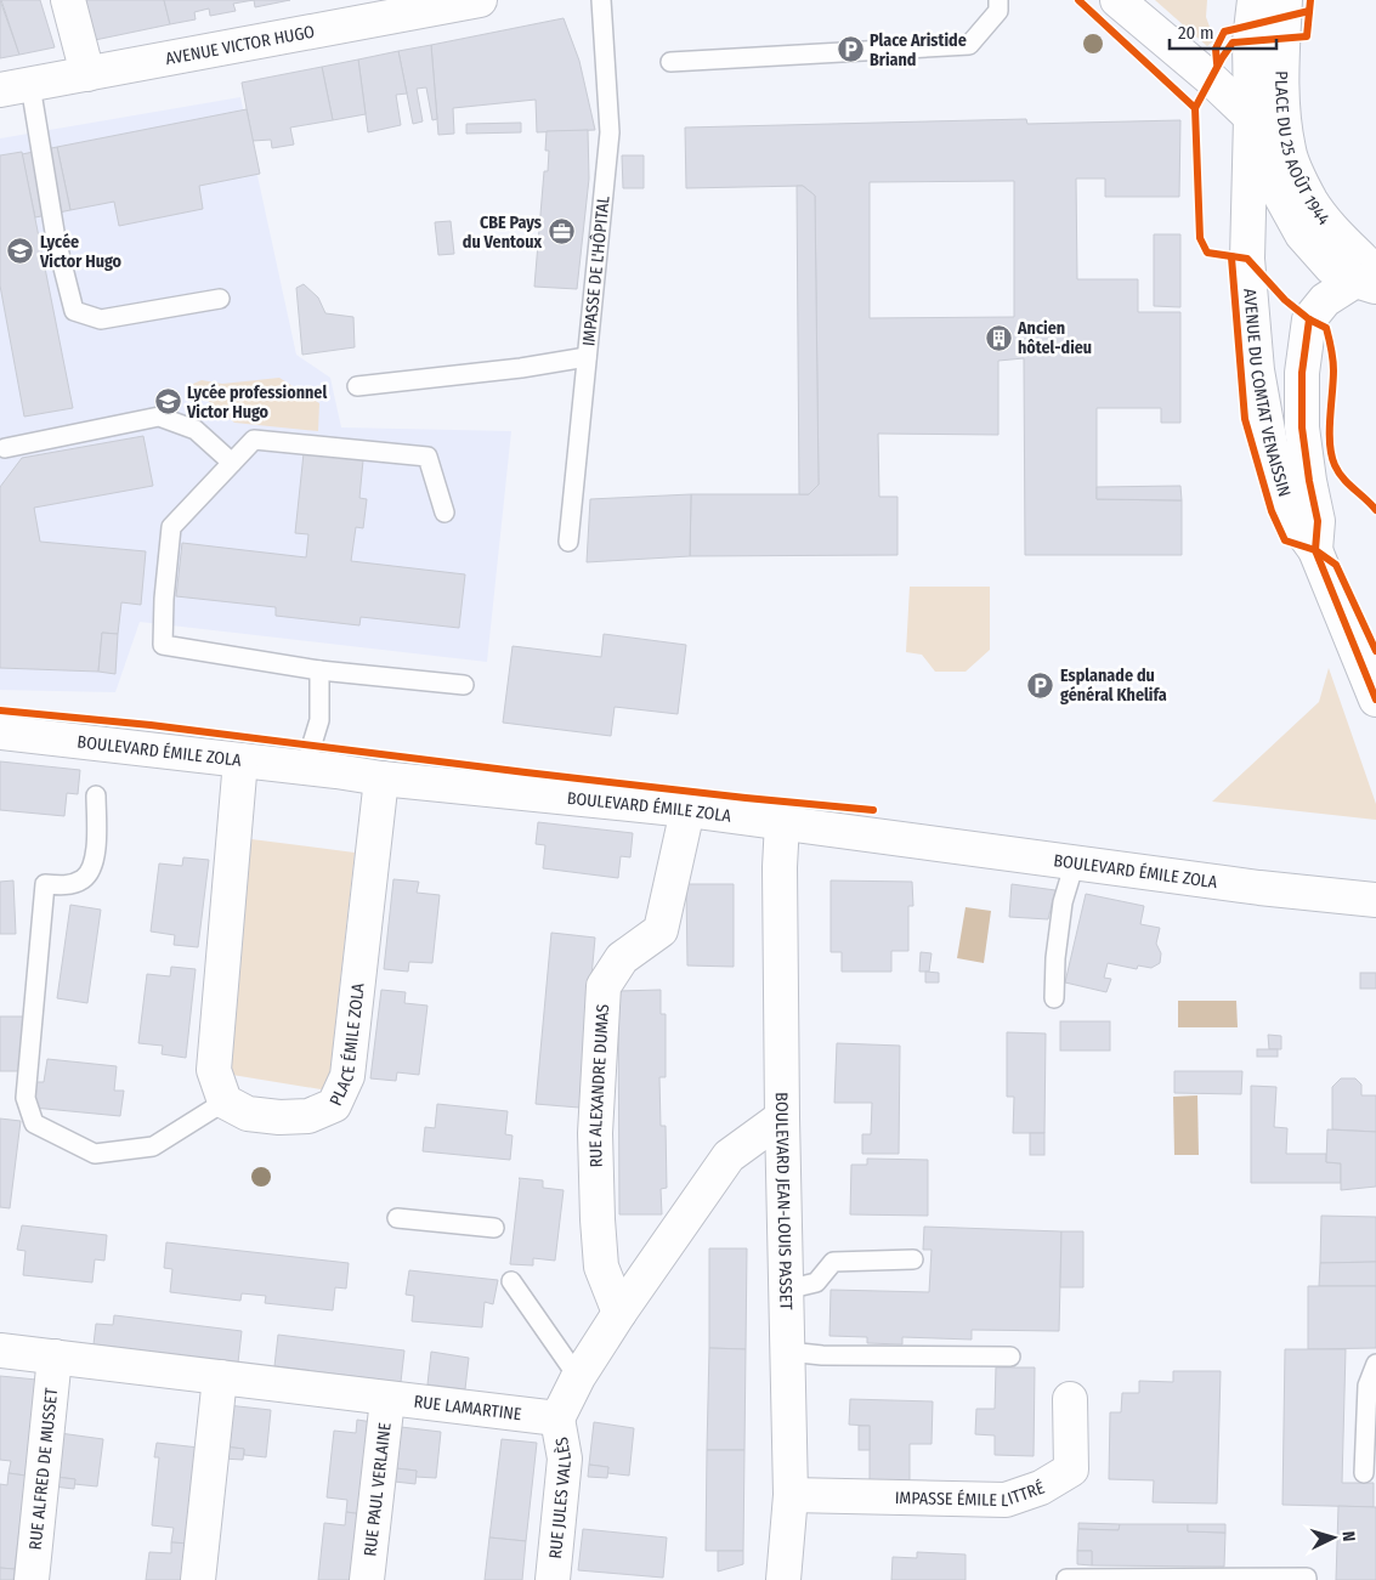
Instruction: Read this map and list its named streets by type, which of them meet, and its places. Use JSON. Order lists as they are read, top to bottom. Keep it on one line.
{"streets":{"street":["AVENUE VICTOR HUGO","PLACE DU 25 AOÛT 1944","AVENUE DU COMTAT VENAISSIN","BOULEVARD ÉMILE ZOLA","PLACE ÉMILE ZOLA","RUE ALEXANDRE DUMAS","BOULEVARD JEAN-LOUIS PASSET","RUE LAMARTINE","RUE ALFRED DE MUSSET","RUE PAUL VERLAINE","IMPASSE ÉMILE LITTRÉ","RUE JULES VALLÈS"],"lane":["IMPASSE DE L'HÔPITAL"]},"crossings":[["PLACE DU 25 AOÛT 1944","AVENUE DU COMTAT VENAISSIN"],["BOULEVARD ÉMILE ZOLA","PLACE ÉMILE ZOLA"],["BOULEVARD ÉMILE ZOLA","RUE ALEXANDRE DUMAS"],["BOULEVARD ÉMILE ZOLA","BOULEVARD JEAN-LOUIS PASSET"],["BOULEVARD JEAN-LOUIS PASSET","IMPASSE ÉMILE LITTRÉ"],["RUE LAMARTINE","RUE ALFRED DE MUSSET"],["RUE LAMARTINE","RUE PAUL VERLAINE"],["RUE LAMARTINE","RUE JULES VALLÈS"]],"places":{"parking":["Place Aristide Briand","Esplanade du général Khelifa"],"office":["CBE Pays du Ventoux"],"school or university":["Lycée Victor Hugo","Lycée professionnel Victor Hugo"],"building":["Ancien hôtel-dieu"]},"scale_bar":"20 m","north":"right"}
